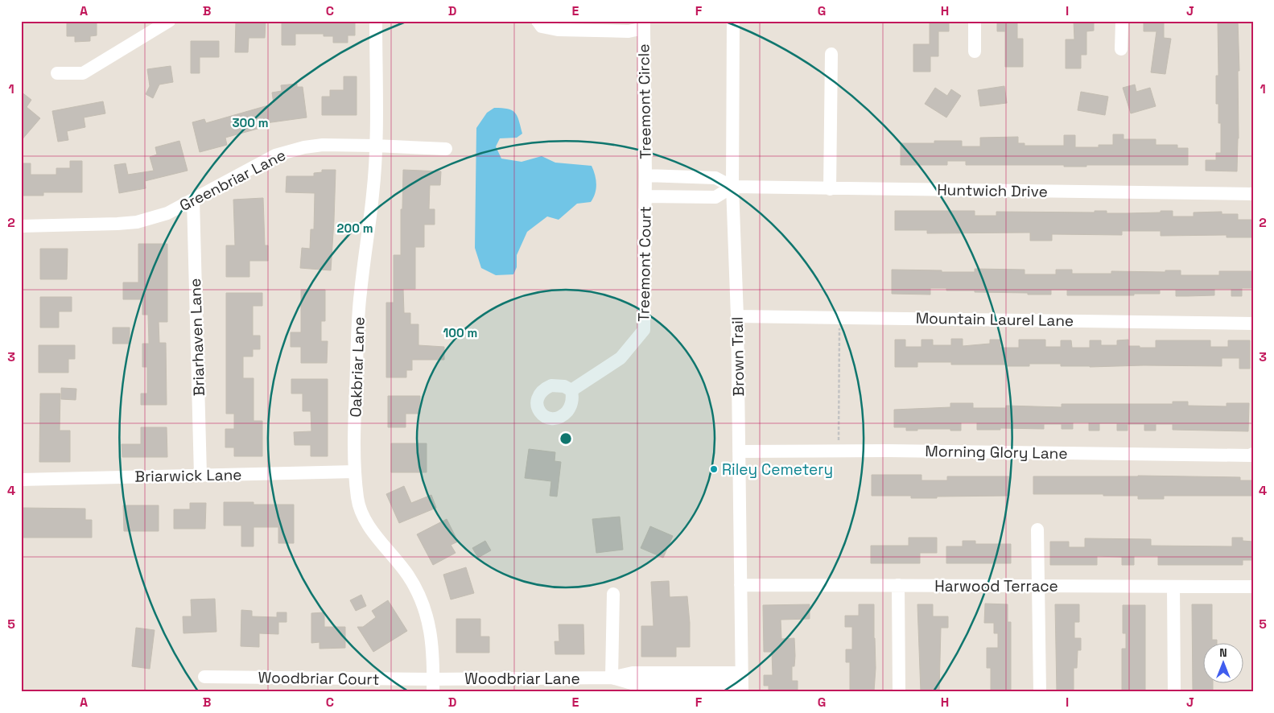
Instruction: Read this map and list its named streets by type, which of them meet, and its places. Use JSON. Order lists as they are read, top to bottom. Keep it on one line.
{"streets":{"street":["Treemont Circle","Greenbriar Lane","Huntwich Drive","Treemont Court","Mountain Laurel Lane","Briarhaven Lane","Brown Trail","Oakbriar Lane","Morning Glory Lane","Briarwick Lane","Harwood Terrace","Woodbriar Court","Woodbriar Lane"]},"crossings":[["Treemont Circle","Treemont Court"],["Greenbriar Lane","Briarhaven Lane"],["Greenbriar Lane","Oakbriar Lane"],["Huntwich Drive","Brown Trail"],["Mountain Laurel Lane","Brown Trail"],["Briarhaven Lane","Briarwick Lane"],["Brown Trail","Morning Glory Lane"],["Brown Trail","Harwood Terrace"],["Brown Trail","Woodbriar Lane"],["Oakbriar Lane","Briarwick Lane"],["Oakbriar Lane","Woodbriar Court"],["Oakbriar Lane","Woodbriar Lane"],["Woodbriar Court","Woodbriar Lane"]],"places":["Riley Cemetery"],"north":"top","grid":{"columns":["A","B","C","D","E","F","G","H","I","J"],"rows":["1","2","3","4","5"]},"rings":["300 m","200 m","100 m"]}
